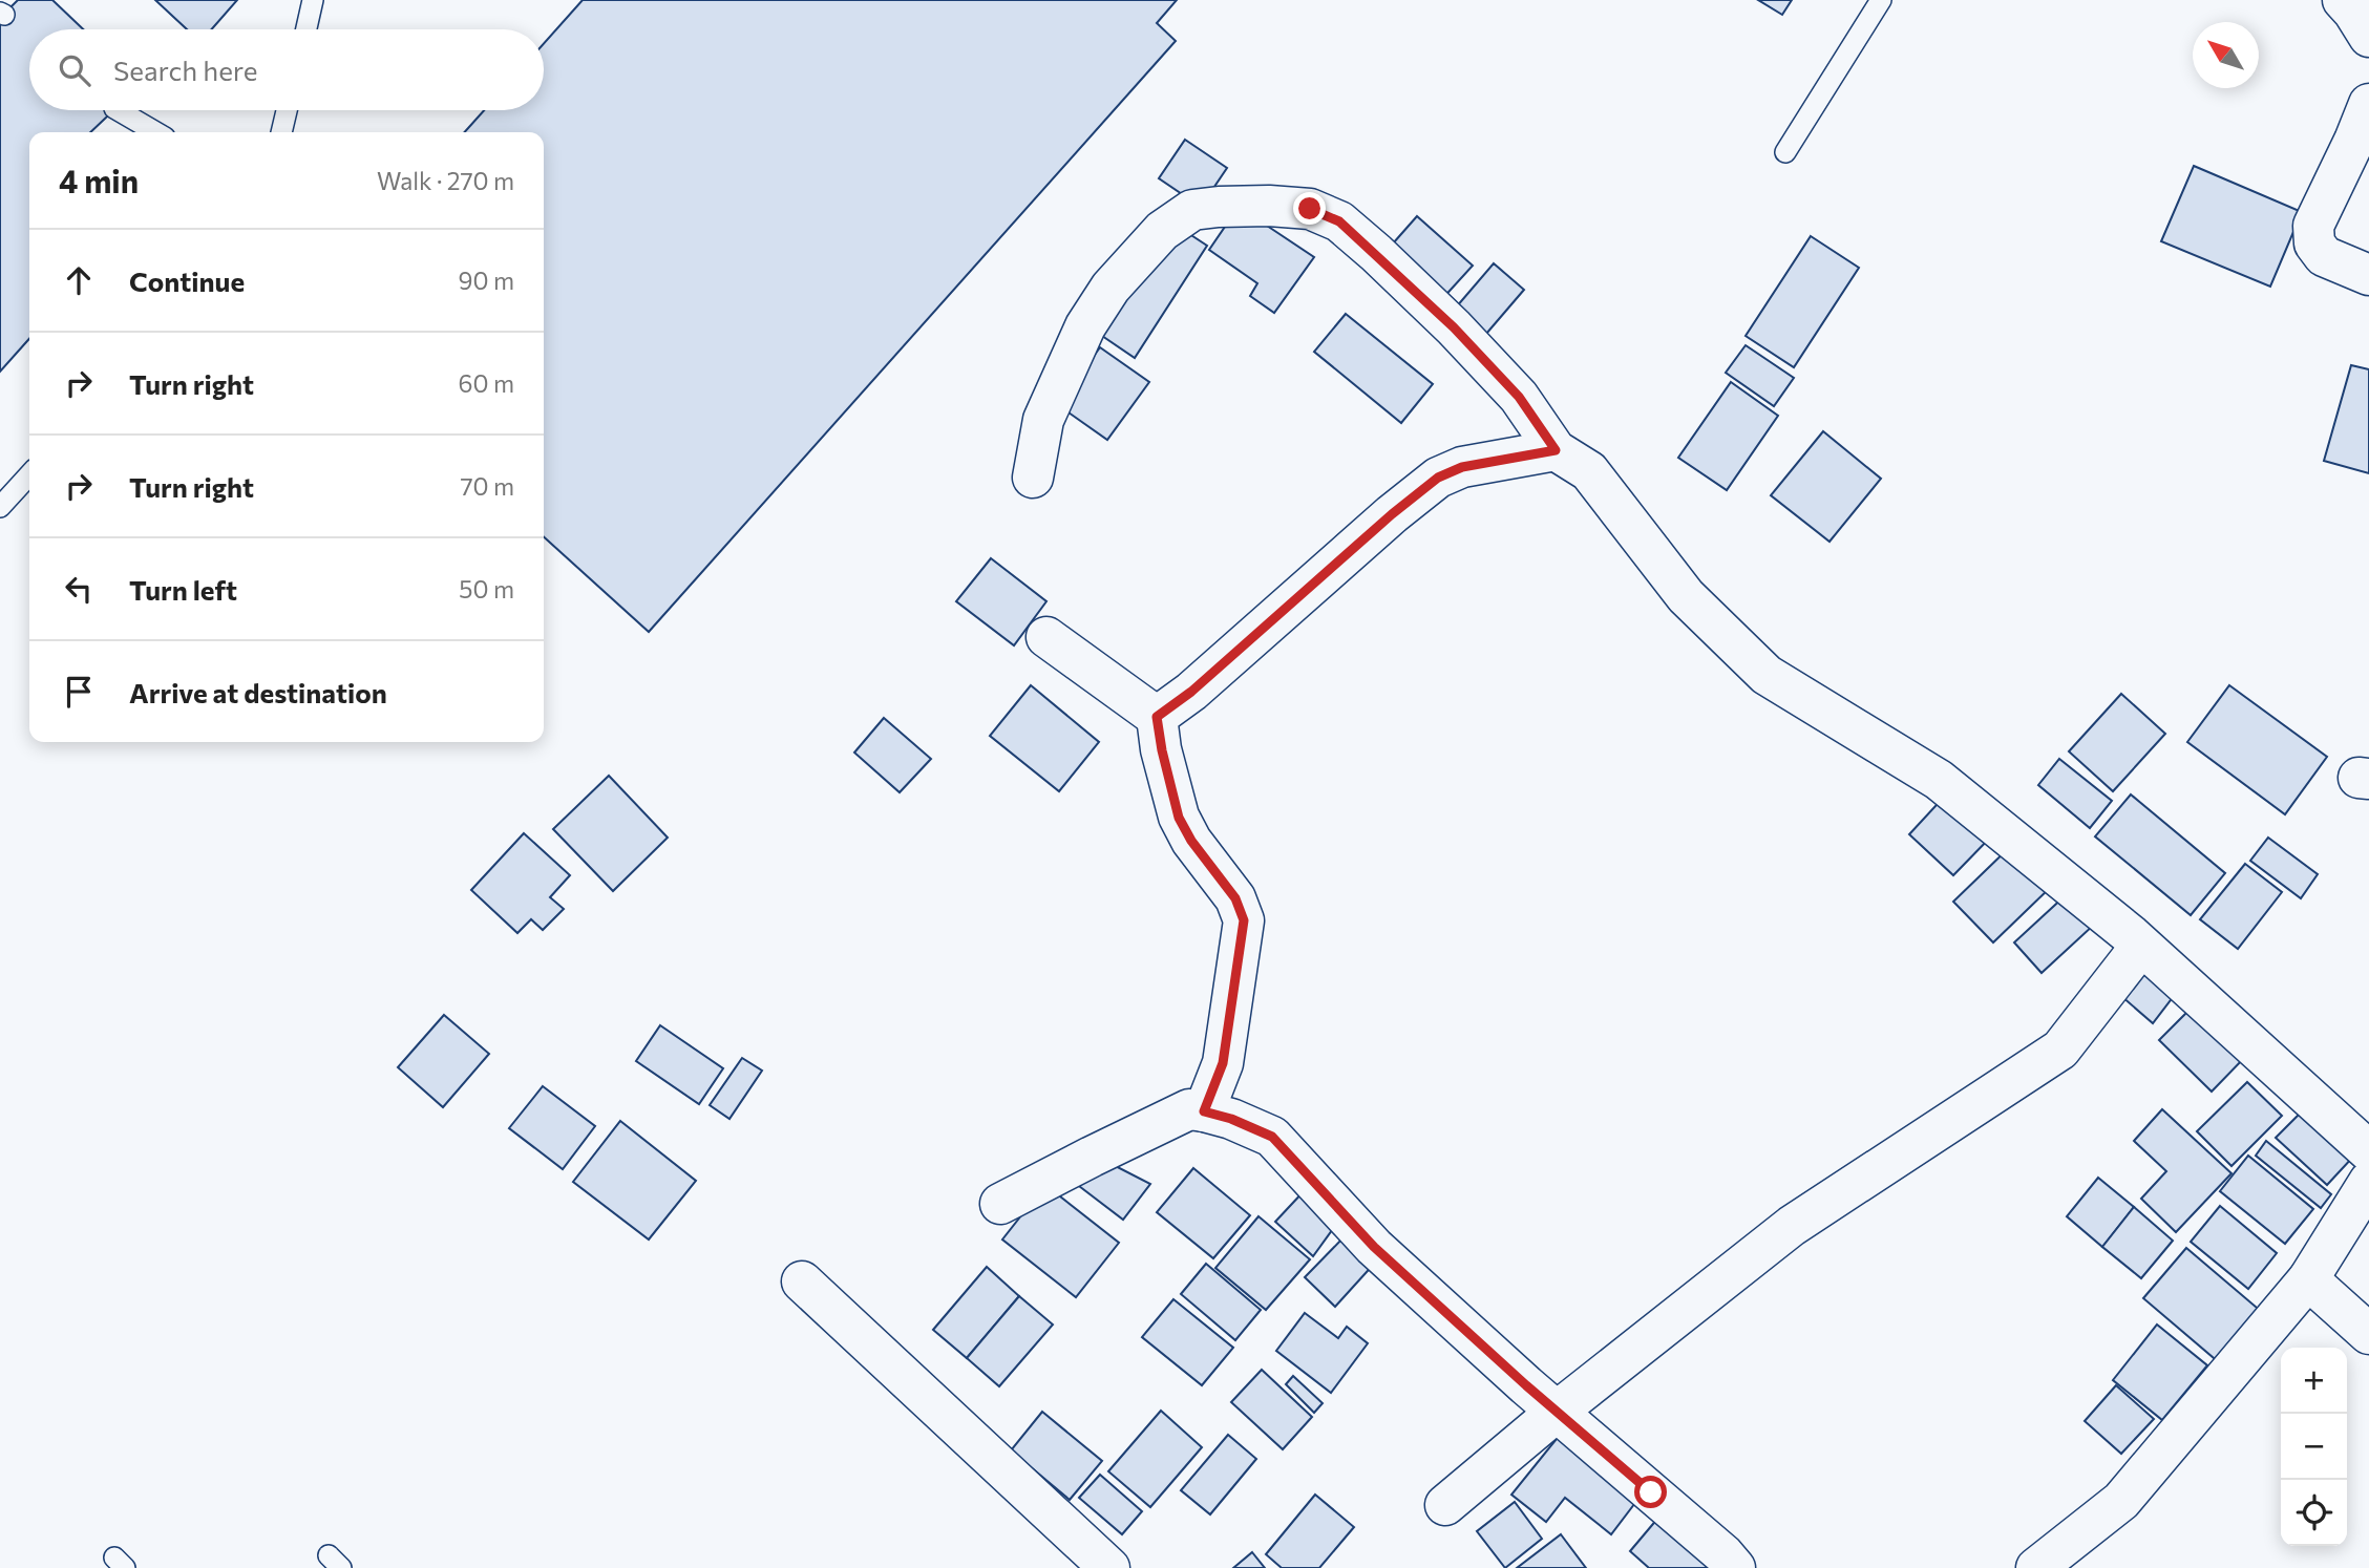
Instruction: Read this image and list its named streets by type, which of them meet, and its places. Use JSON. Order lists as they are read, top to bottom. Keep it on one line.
{"north":"top left","page":{"search":"Search here","heading":["4 min","Walk · 270 m"],"list":[["Continue","90 m"],["Turn right","60 m"],["Turn right","70 m"],["Turn left","50 m"],"Arrive at destination"],"map_buttons":["+","−"]}}
